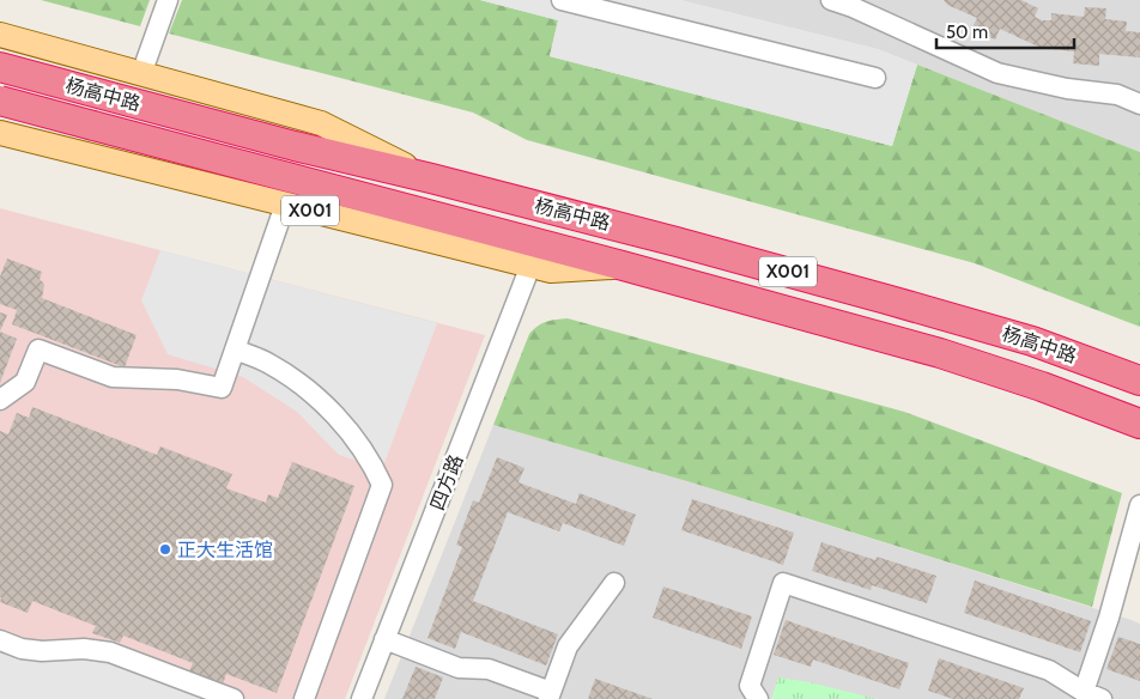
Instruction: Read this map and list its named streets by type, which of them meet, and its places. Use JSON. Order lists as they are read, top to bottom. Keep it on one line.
{"streets":{"highway":["杨高中路","X001"],"street":["四方路"]},"crossings":[["杨高中路","X001"],["杨高中路","四方路"]],"places":["正大生活馆"],"scale_bar":"50 m"}
